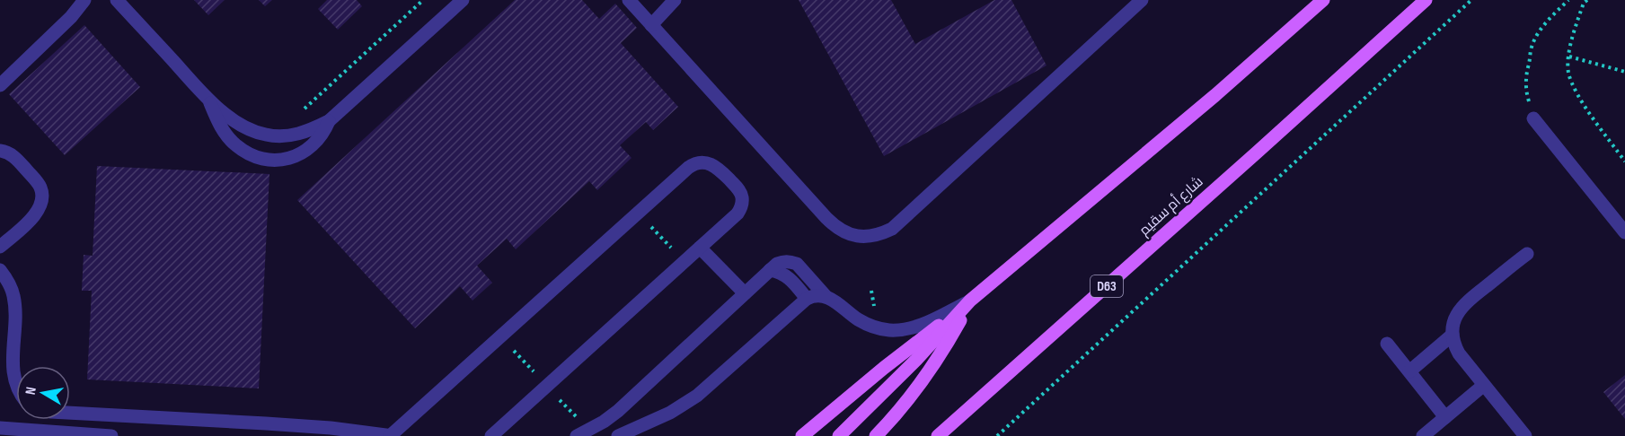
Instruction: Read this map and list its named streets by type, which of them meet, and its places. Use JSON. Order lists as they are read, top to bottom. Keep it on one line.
{"streets":{"main road":["شارع أم سقيم","D63"]},"north":"left"}
